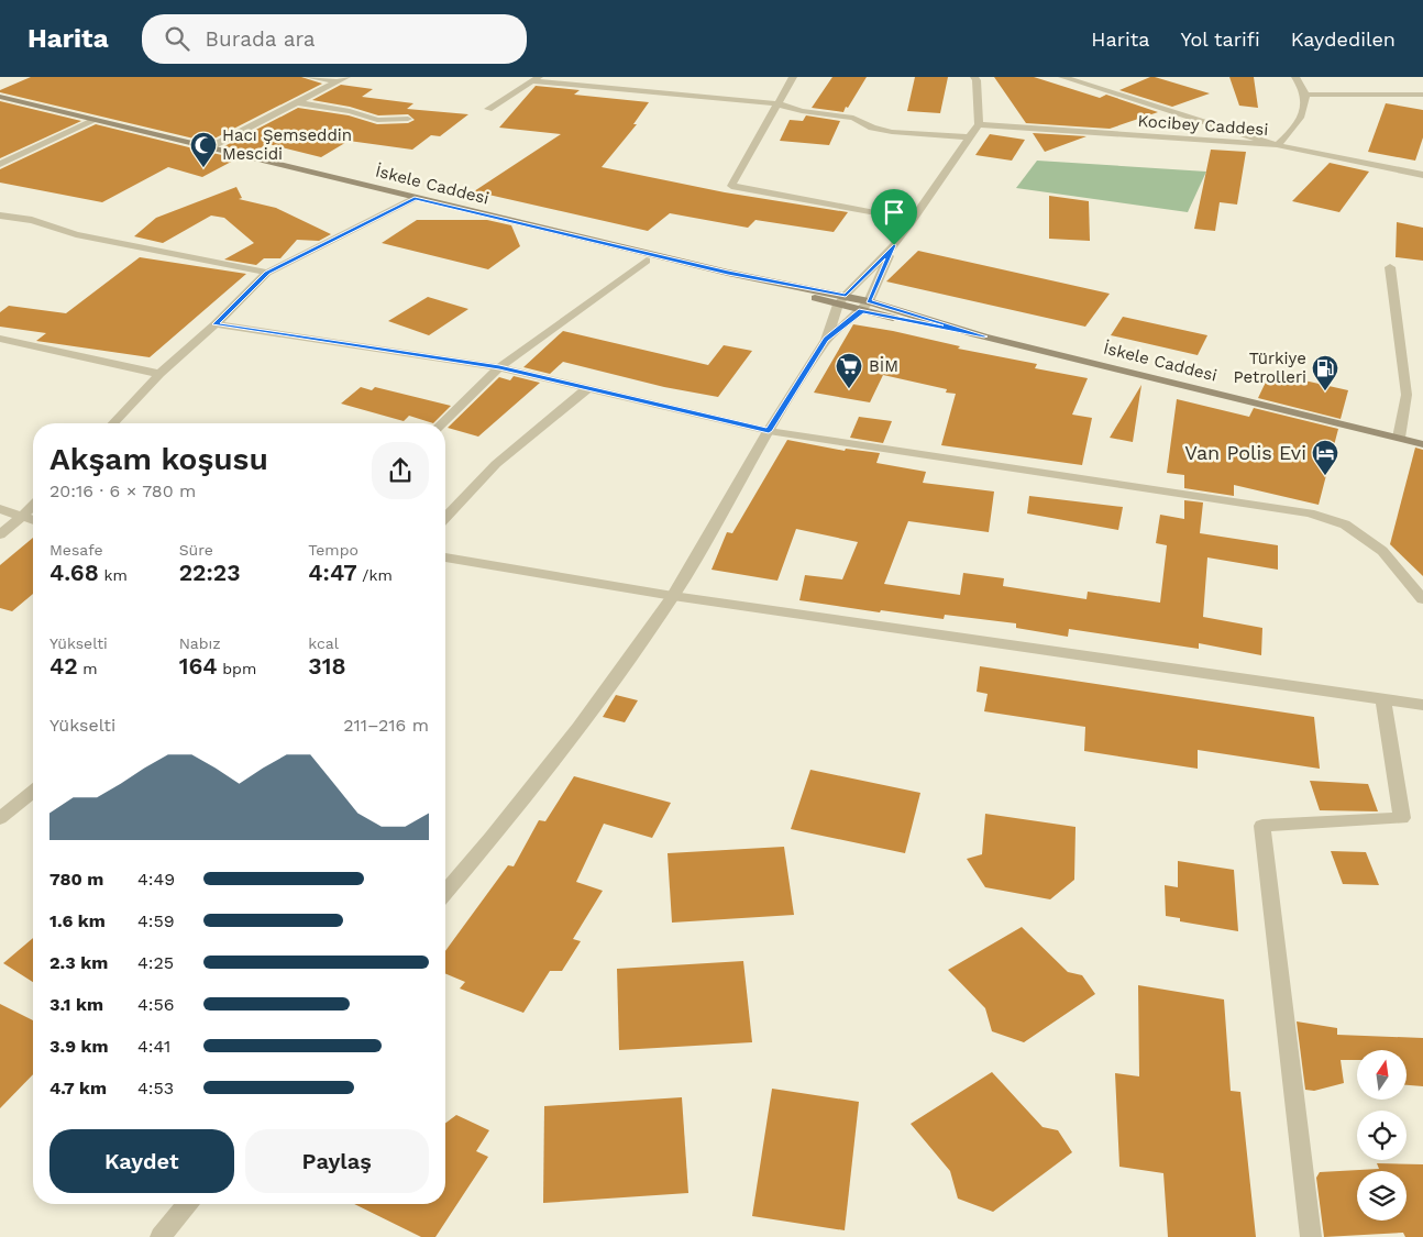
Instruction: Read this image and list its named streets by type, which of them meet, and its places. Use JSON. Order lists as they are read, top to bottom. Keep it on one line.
{"streets":{"main road":["İskele Caddesi"],"street":["Kocibey Caddesi"]},"places":{"mosque":["Hacı Şemseddin Mescidi"],"supermarket":["BİM"],"fuel station":["Türkiye Petrolleri"],"hotel":["Van Polis Evi"]},"north":"top","page":{"header":"Harita","search":"Burada ara","nav":["Harita","Yol tarifi","Kaydedilen"],"heading":["Akşam koşusu","20:16 · 6 × 780 m"],"stats":[["Mesafe","4.68 km"],["Süre","22:23"],["Tempo","4:47 /km"],["Yükselti","42 m"],["Nabız","164 bpm"],["kcal","318"]],"chart":["Yükselti","211–216 m"],"list":[{"name":"780 m","note":"4:49"},{"name":"1.6 km","note":"4:59"},{"name":"2.3 km","note":"4:25"},{"name":"3.1 km","note":"4:56"},{"name":"3.9 km","note":"4:41"},{"name":"4.7 km","note":"4:53"}],"buttons":["Kaydet","Paylaş"]}}
